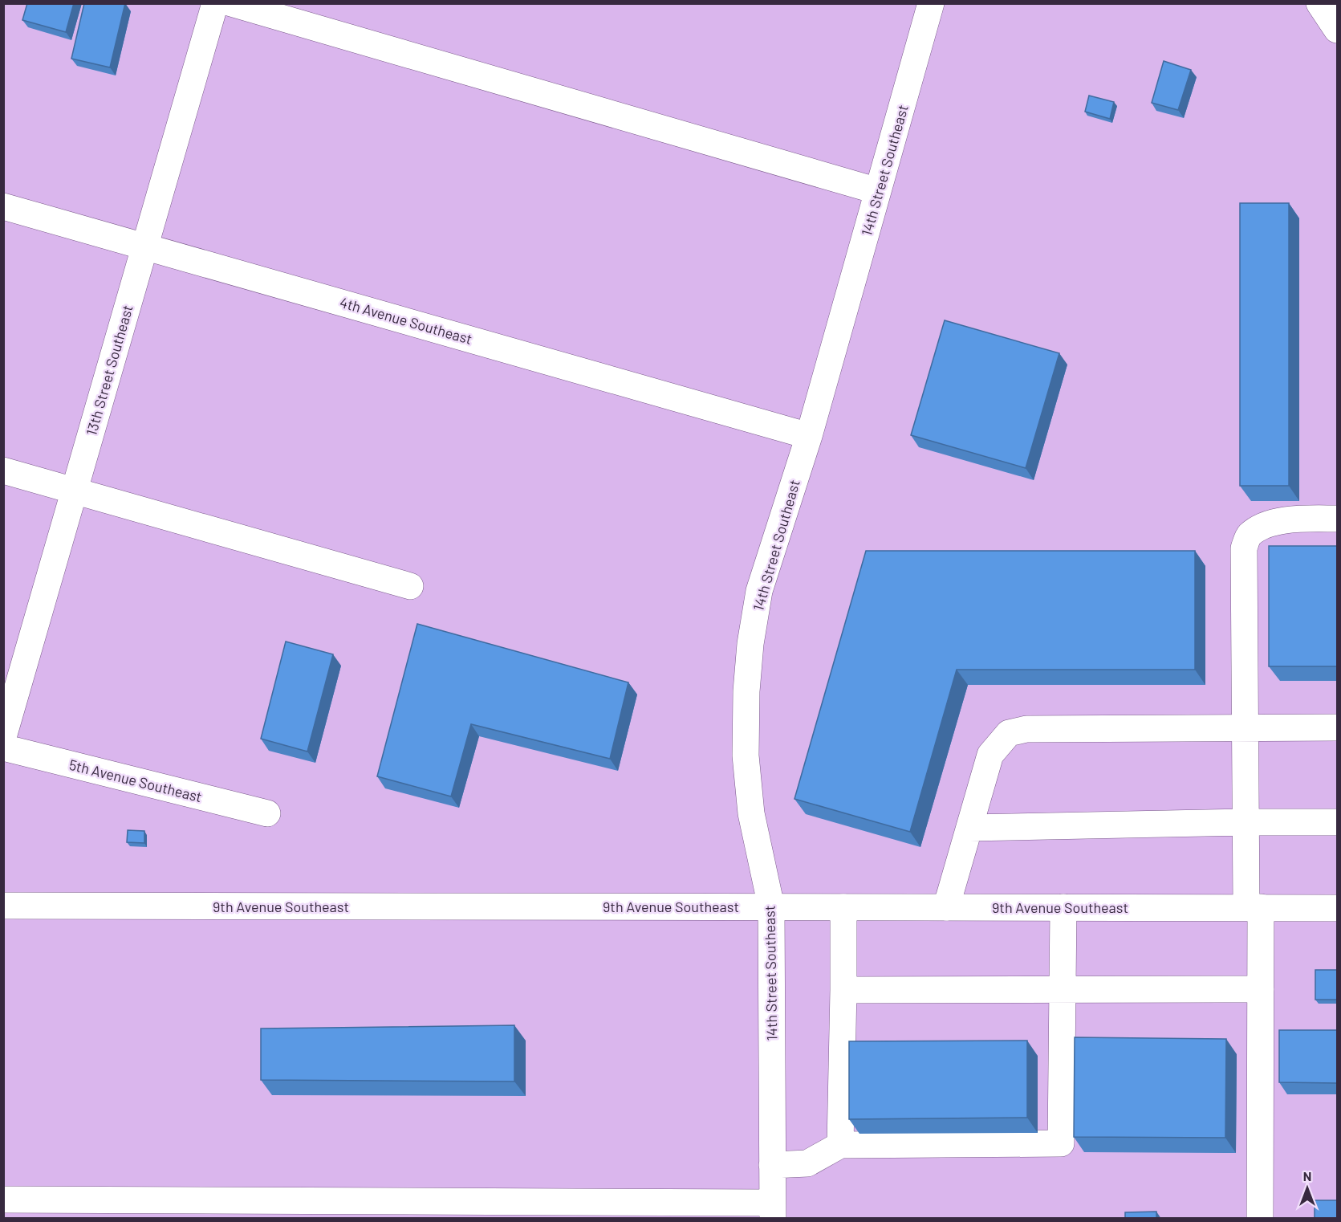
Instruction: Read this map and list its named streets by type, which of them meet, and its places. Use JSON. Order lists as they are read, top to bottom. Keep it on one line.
{"streets":{"street":["14th Street Southeast","4th Avenue Southeast","13th Street Southeast","5th Avenue Southeast","9th Avenue Southeast"]},"crossings":[["14th Street Southeast","4th Avenue Southeast"],["14th Street Southeast","9th Avenue Southeast"],["4th Avenue Southeast","13th Street Southeast"]],"north":"top"}
